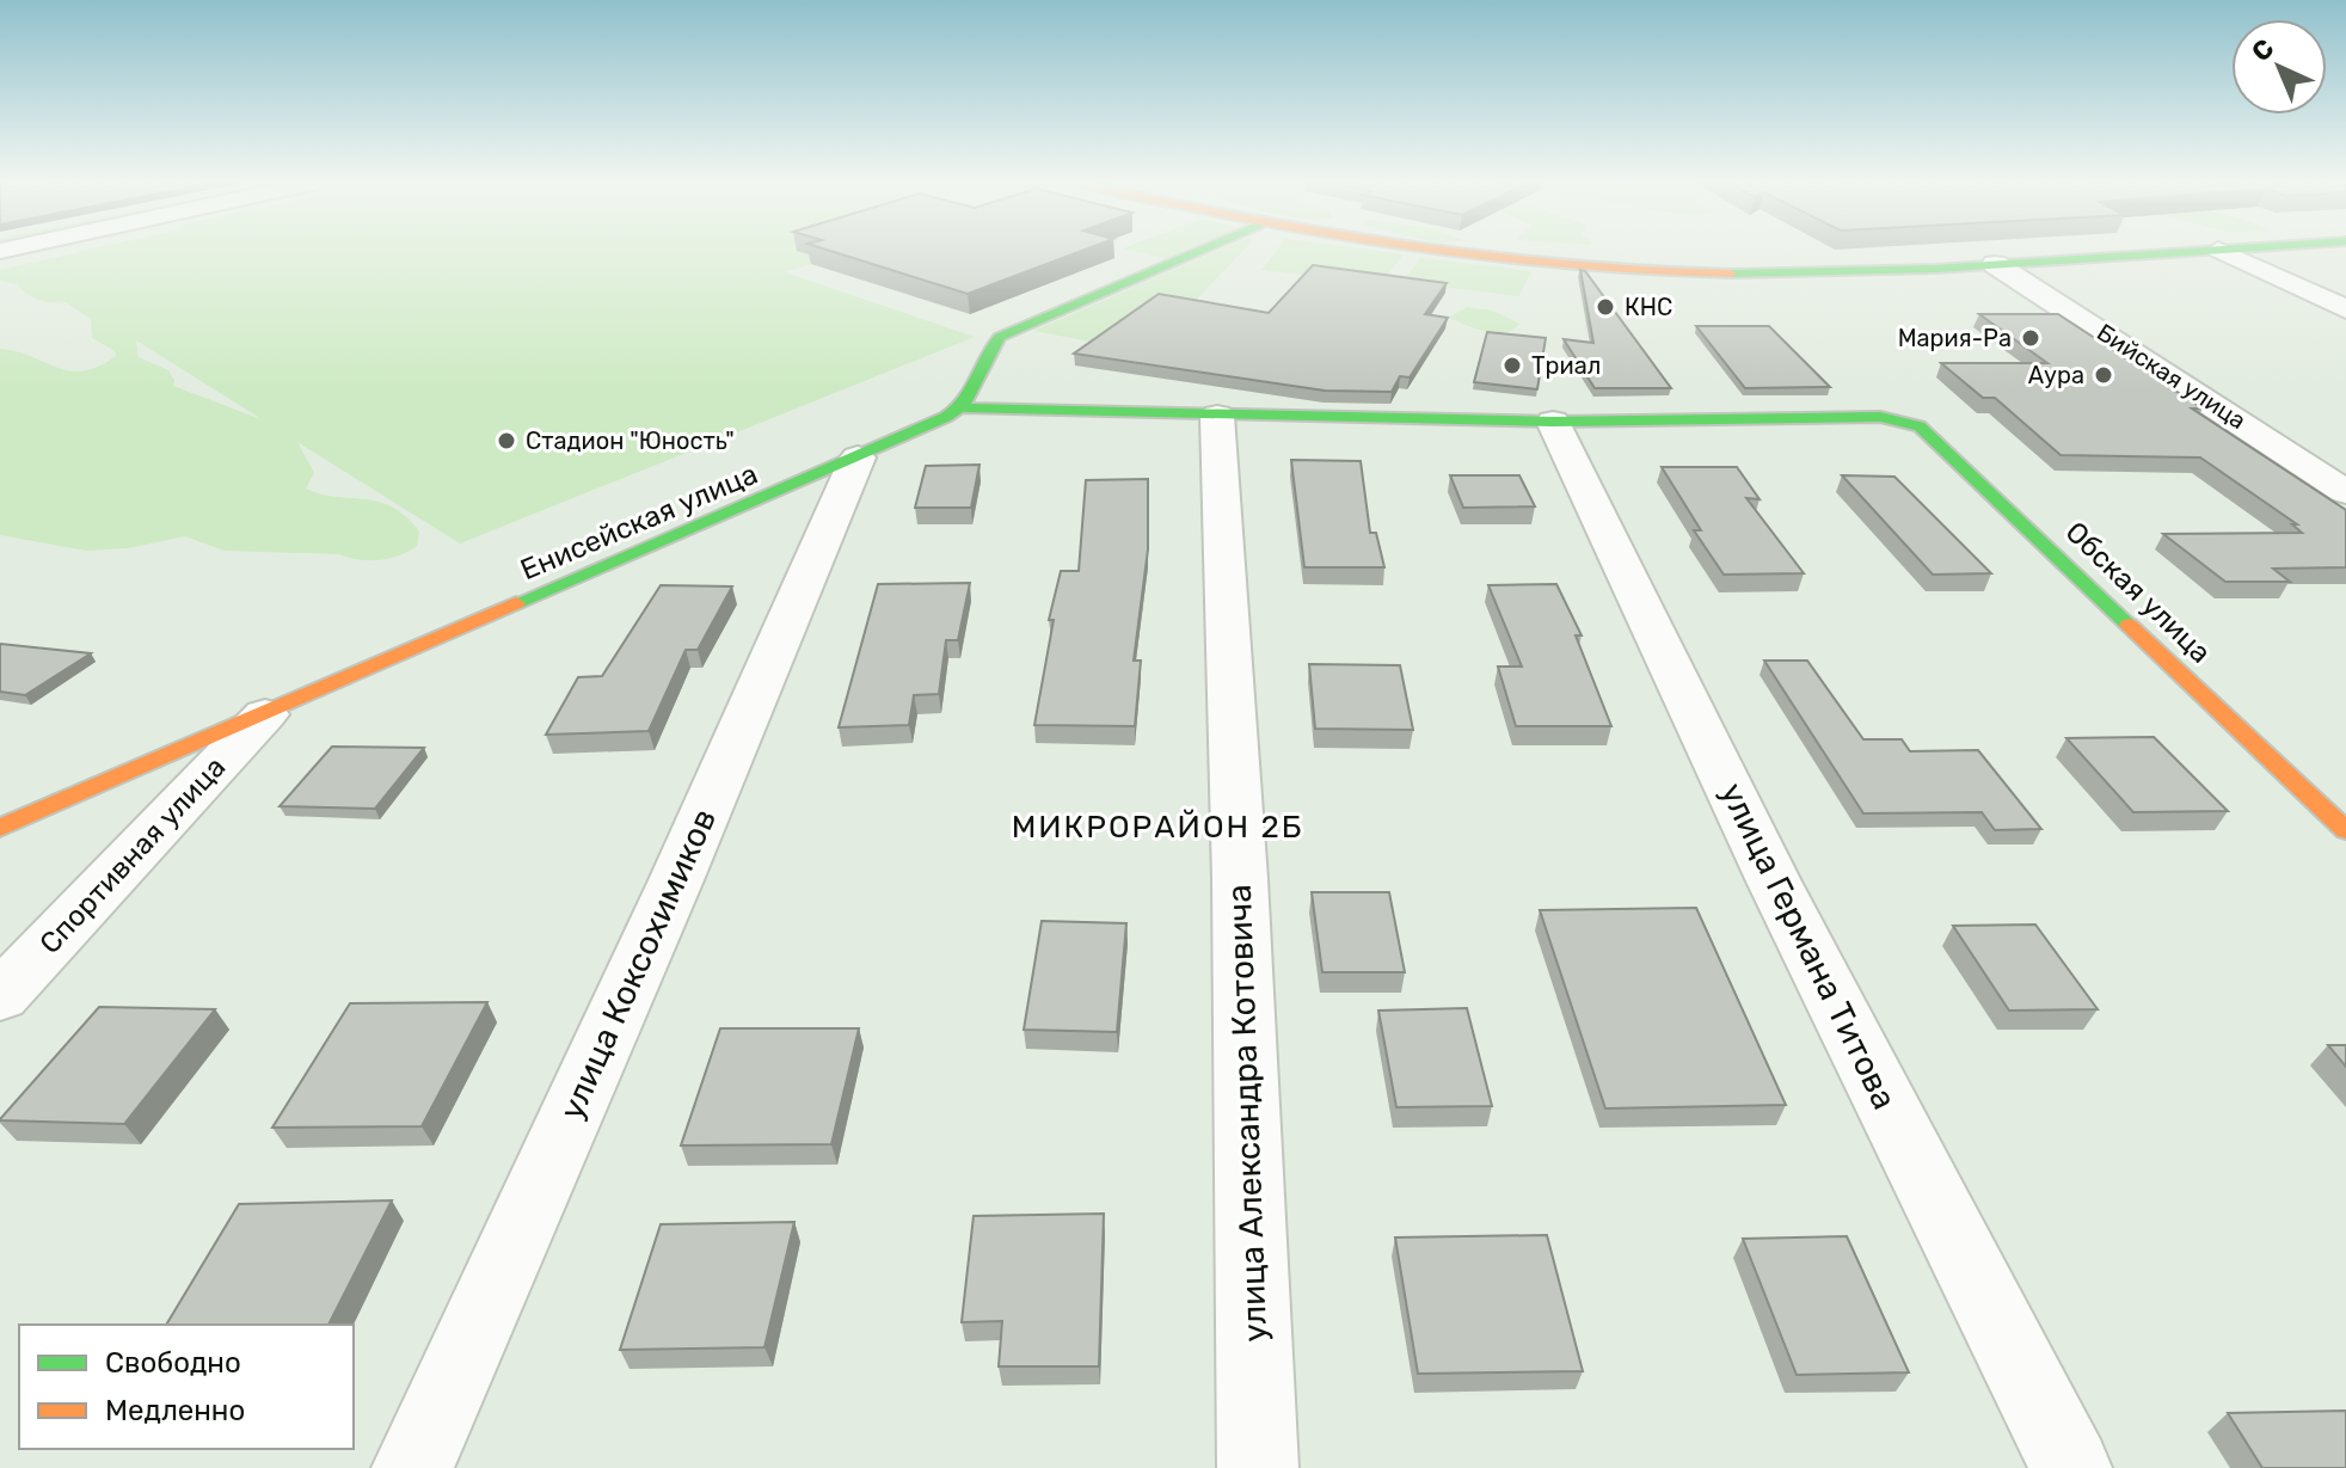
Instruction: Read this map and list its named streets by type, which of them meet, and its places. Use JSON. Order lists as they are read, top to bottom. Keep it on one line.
{"streets":{"street":["Бийская улица","Енисейская улица","Обская улица","Спортивная улица","улица Германа Титова","улица Коксохимиков","улица Александра Котовича"]},"crossings":[["Енисейская улица","Обская улица"],["Енисейская улица","Спортивная улица"],["Енисейская улица","улица Коксохимиков"],["Обская улица","улица Германа Титова"],["Обская улица","улица Александра Котовича"]],"districts":["МИКРОРАЙОН 2Б"],"places":["КНС","Мария-Ра","Триал","Аура","Стадион \"Юность\""],"legend":["Свободно","Медленно"],"north":"top left"}
